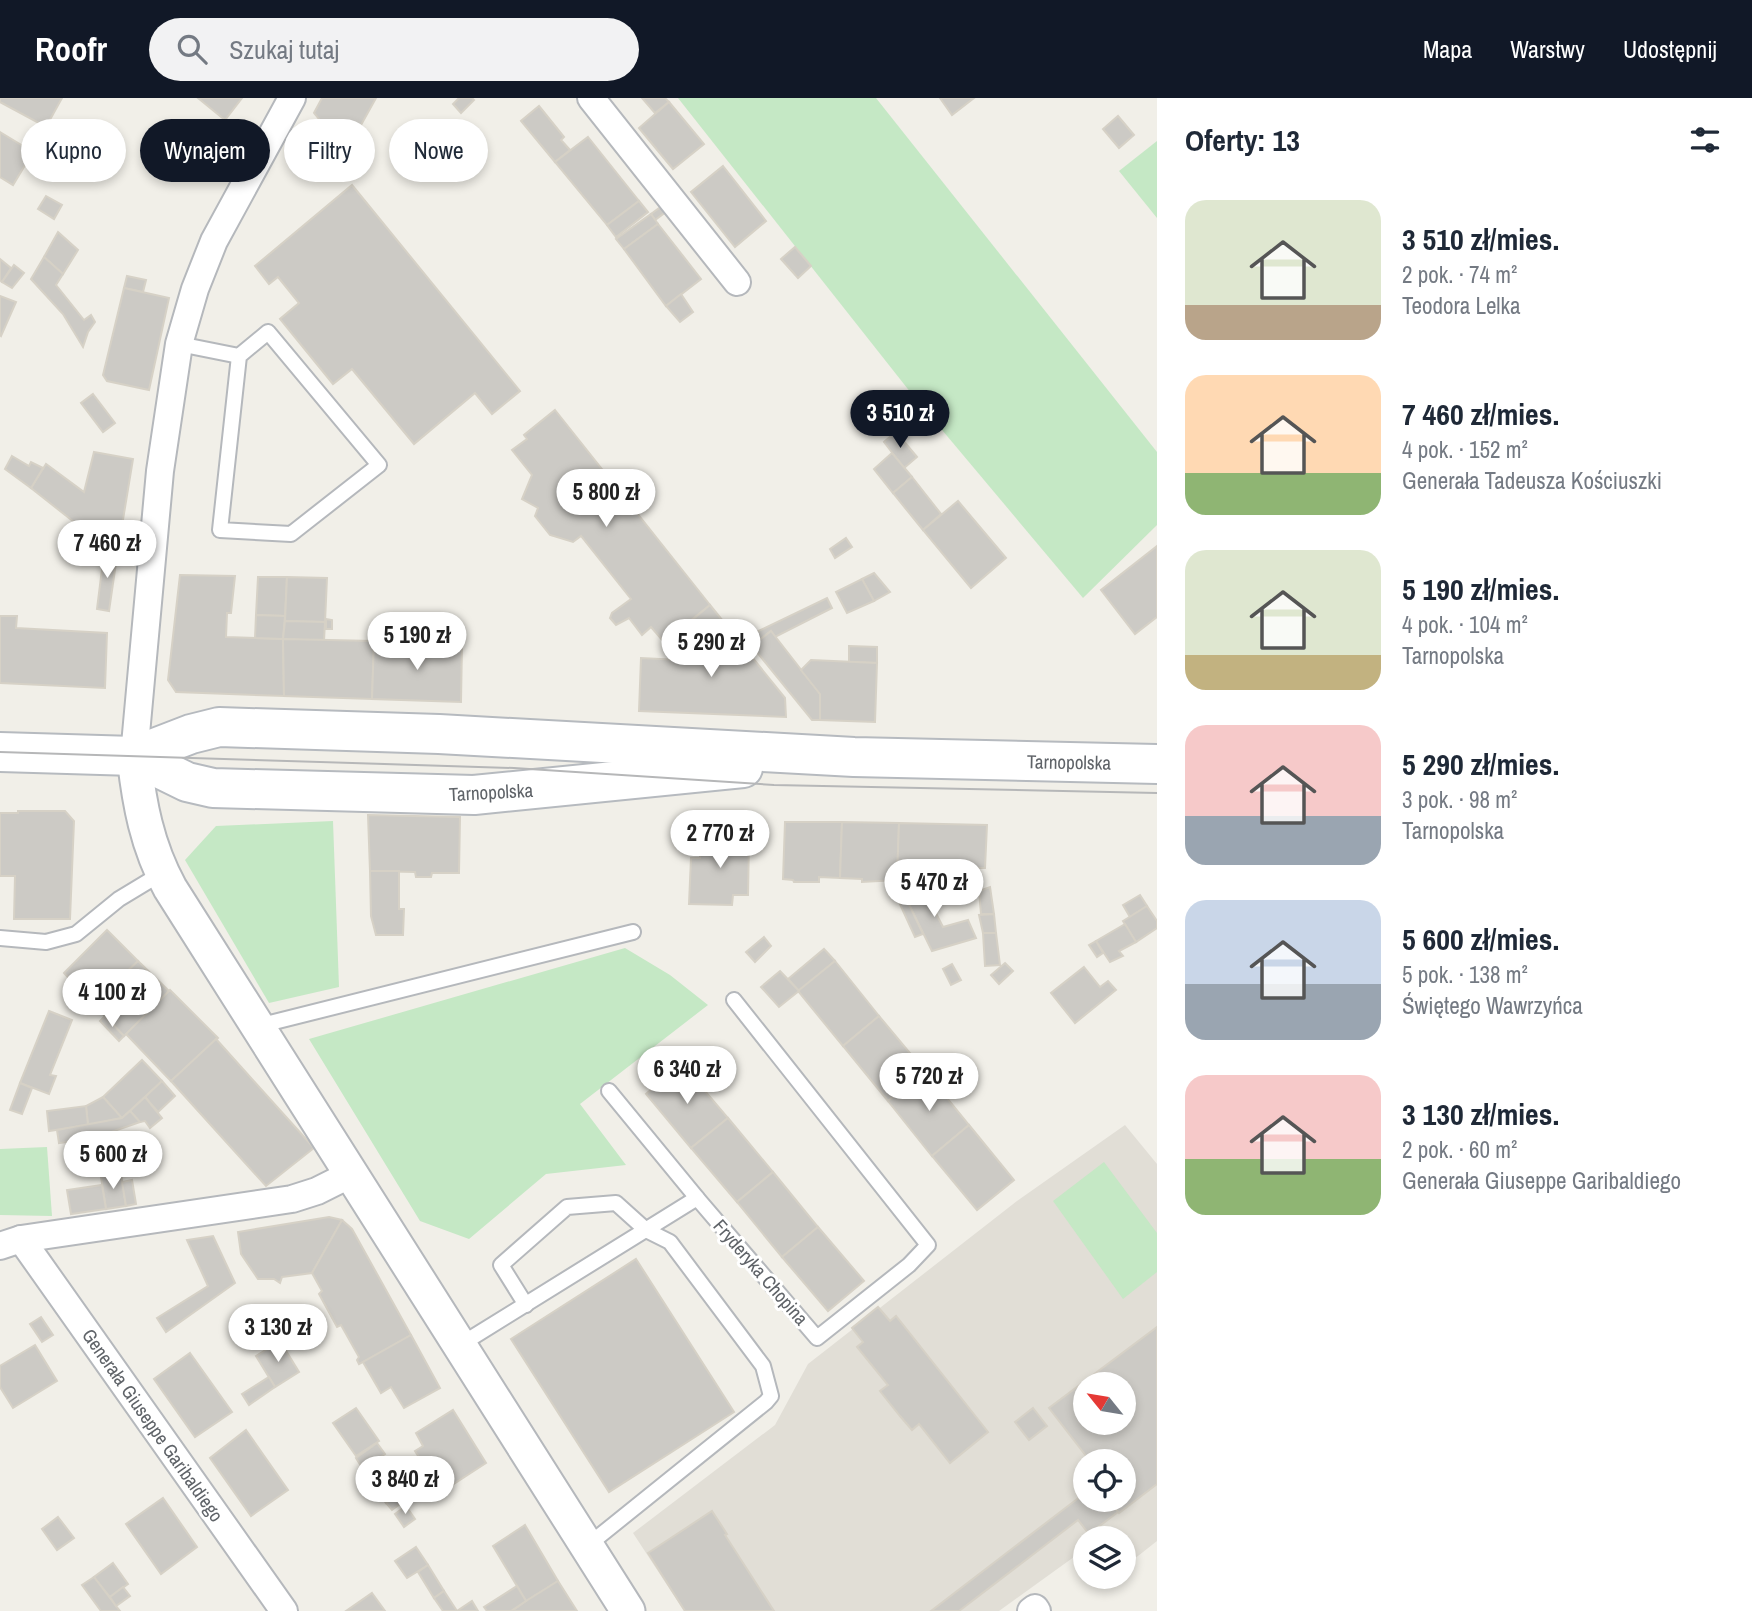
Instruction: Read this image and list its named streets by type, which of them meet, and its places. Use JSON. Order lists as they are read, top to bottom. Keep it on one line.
{"streets":{"main road":["Tarnopolska"],"street":["Generała Giuseppe Garibaldiego"],"lane":["Fryderyka Chopina"]},"north":"top left","page":{"header":"Roofr","search":"Szukaj tutaj","nav":["Mapa","Warstwy","Udostępnij"],"heading":"Oferty: 13","chip":["Kupno","Wynajem","Filtry","Nowe"],"list":[{"name":"3 510 zł/mies.","note":"2 pok. · 74 m² · Teodora Lelka"},{"name":"7 460 zł/mies.","note":"4 pok. · 152 m² · Generała Tadeusza Kościuszki"},{"name":"5 190 zł/mies.","note":"4 pok. · 104 m² · Tarnopolska"},{"name":"5 290 zł/mies.","note":"3 pok. · 98 m² · Tarnopolska"},{"name":"5 600 zł/mies.","note":"5 pok. · 138 m² · Świętego Wawrzyńca"},{"name":"3 130 zł/mies.","note":"2 pok. · 60 m² · Generała Giuseppe Garibaldiego"}],"price":["3 510 zł","5 800 zł","7 460 zł","5 190 zł","5 290 zł","2 770 zł","5 470 zł","4 100 zł","6 340 zł","5 720 zł","5 600 zł","3 130 zł","3 840 zł"]}}
